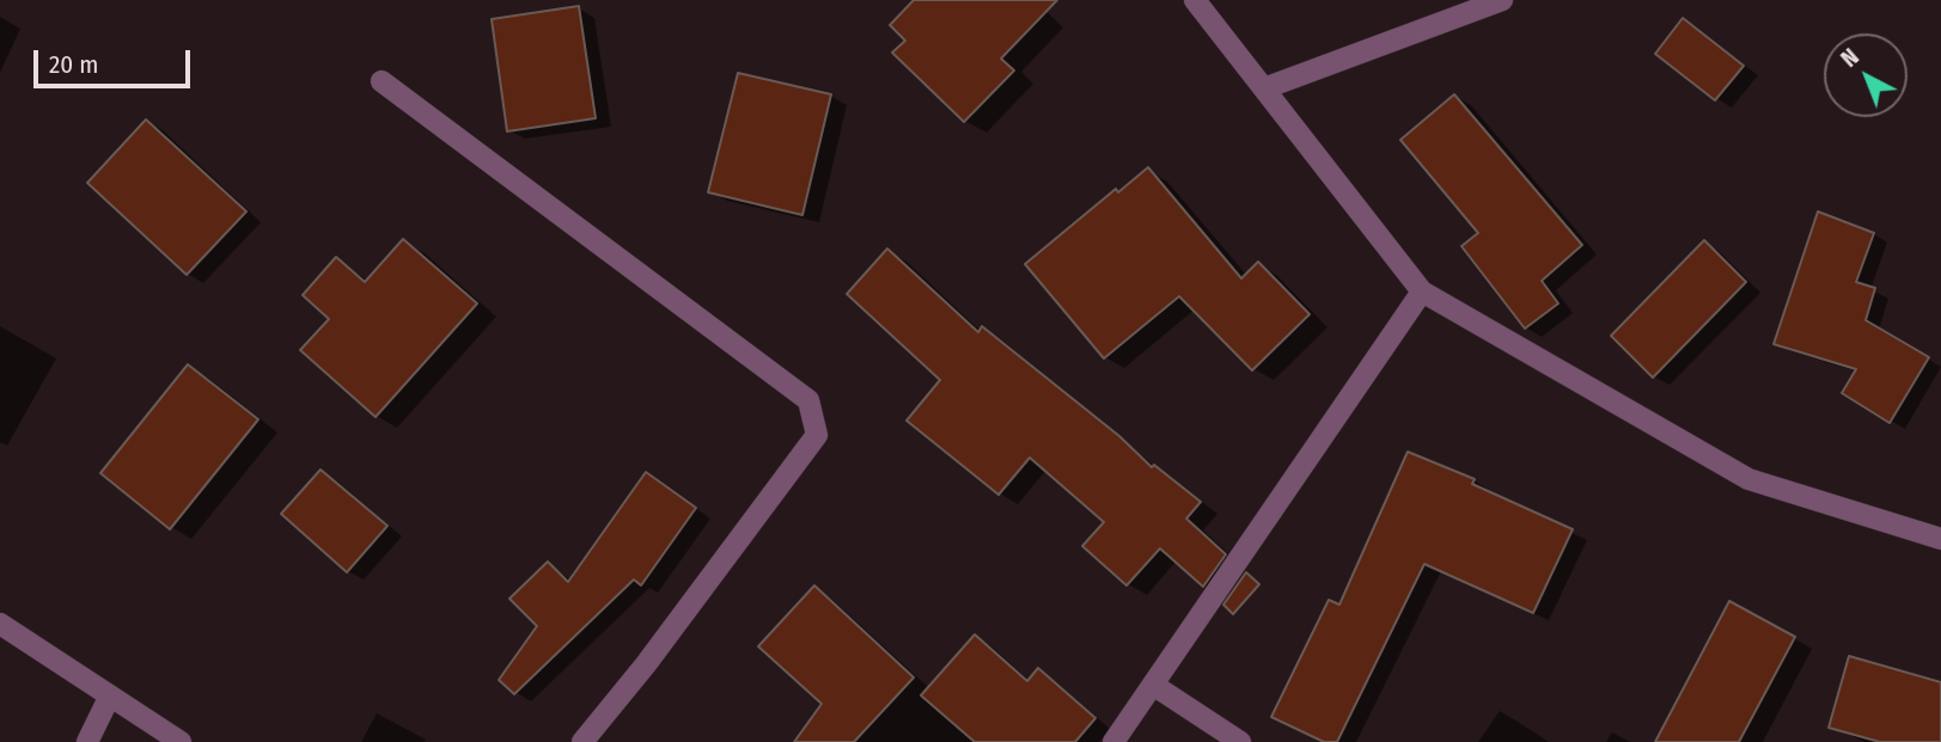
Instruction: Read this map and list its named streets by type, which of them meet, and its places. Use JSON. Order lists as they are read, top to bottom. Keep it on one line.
{"scale_bar":"20 m","north":"top left"}
